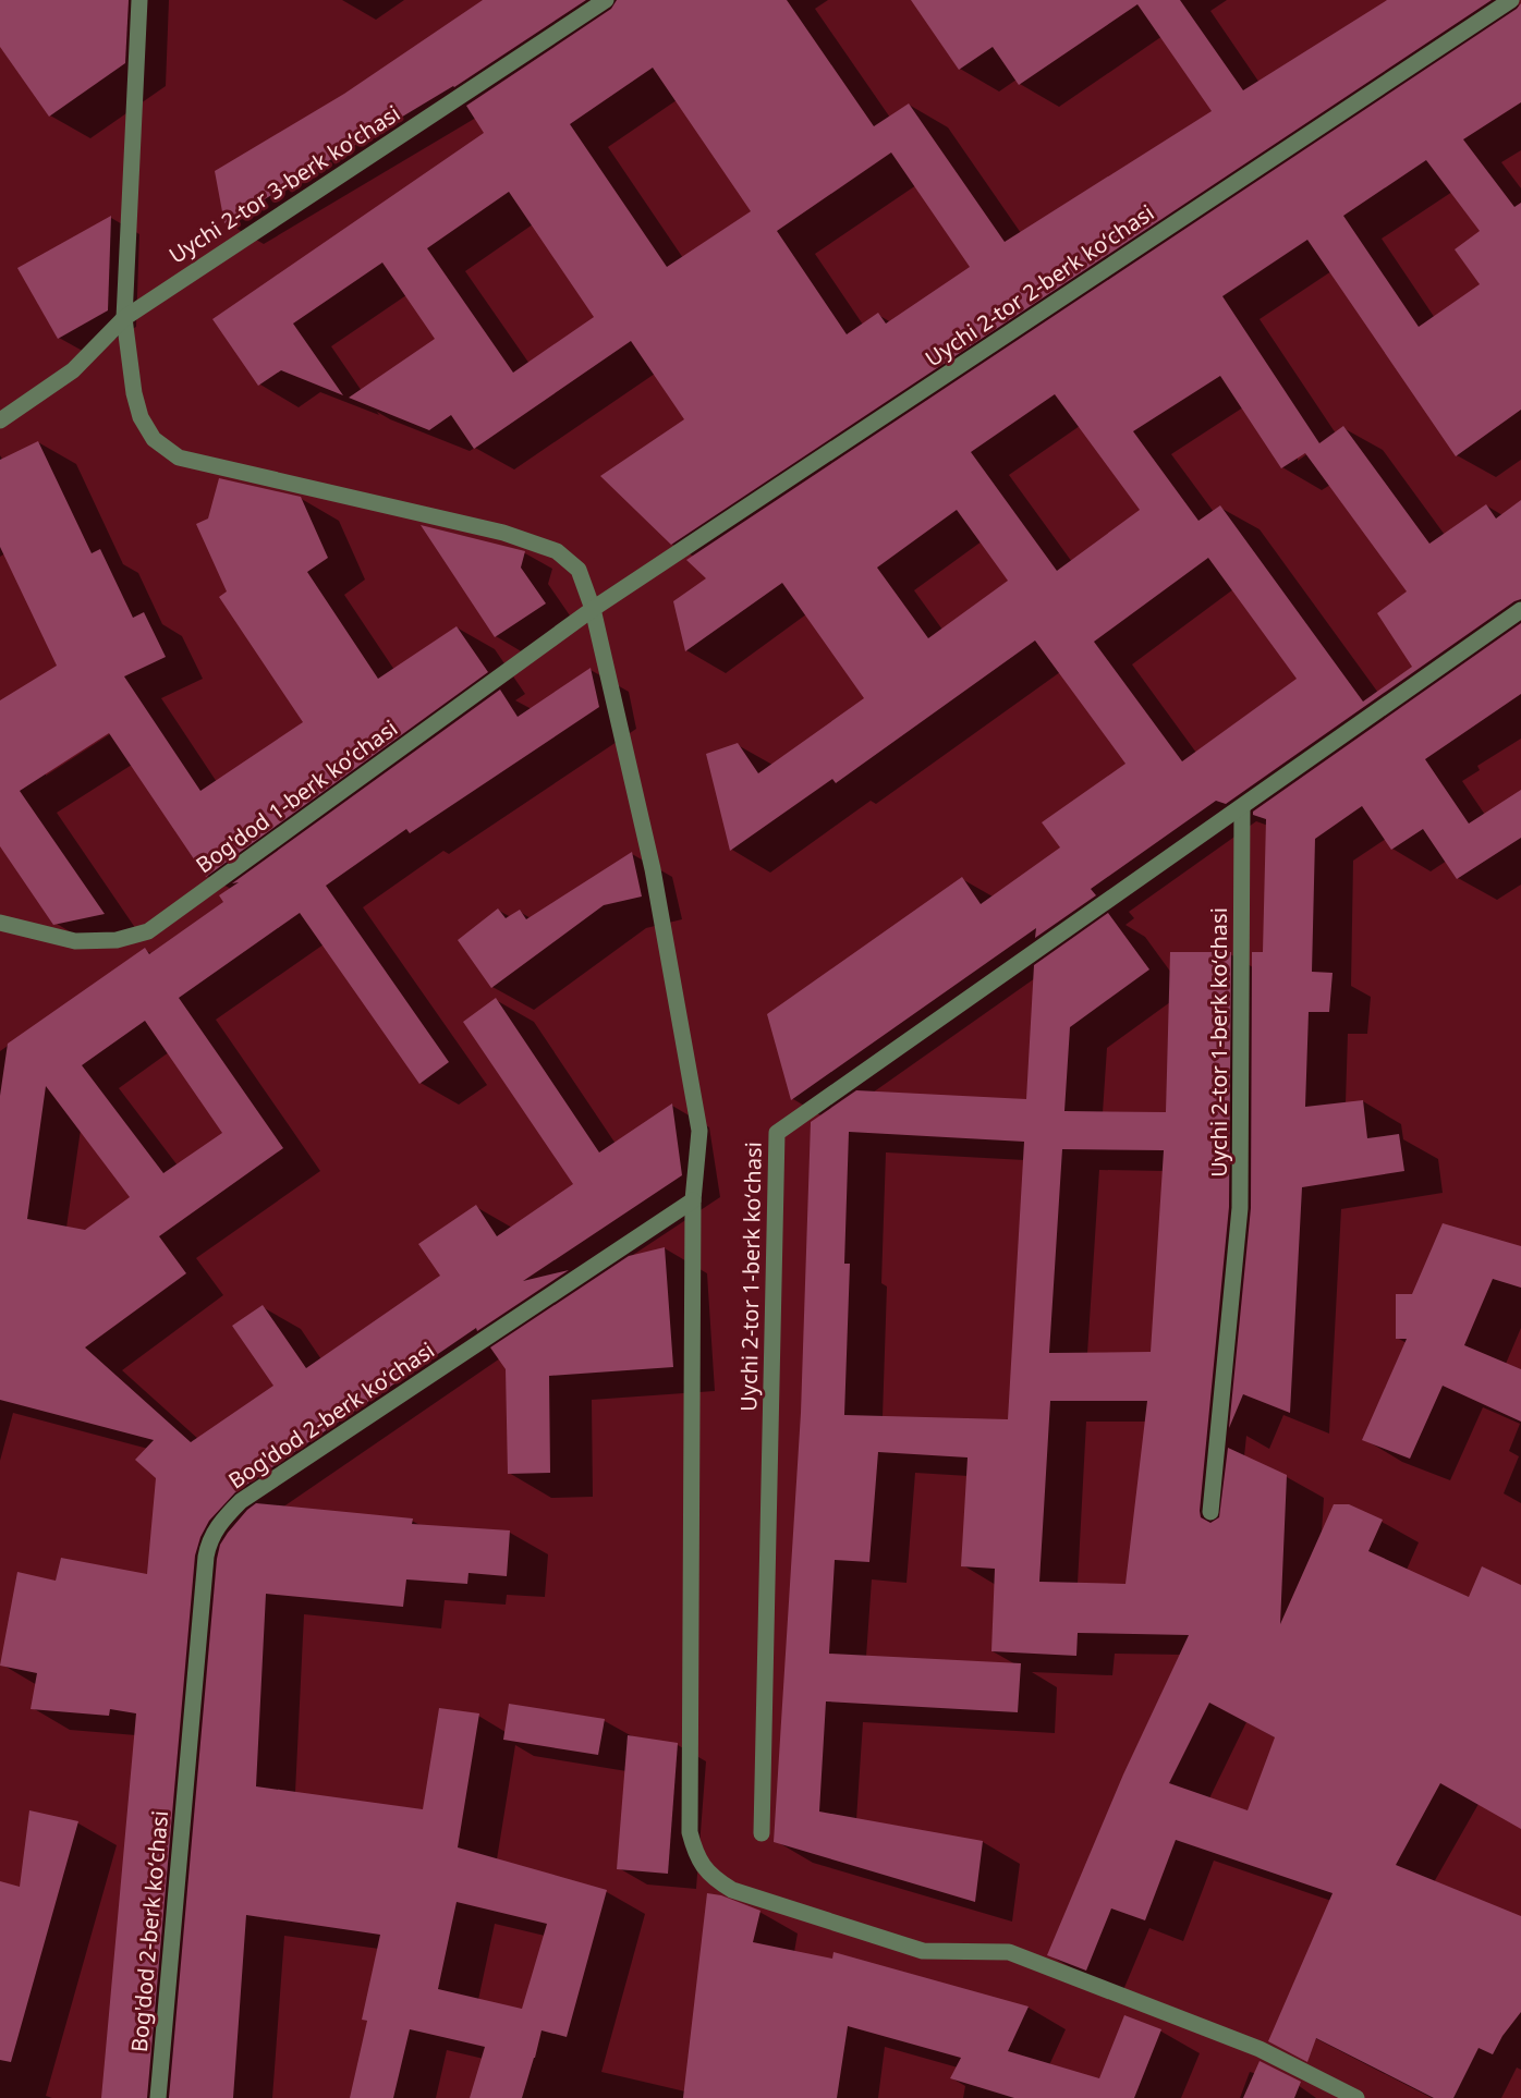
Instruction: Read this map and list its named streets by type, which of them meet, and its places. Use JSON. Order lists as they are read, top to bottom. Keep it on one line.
{"streets":{"street":["Uychi 2-tor 3-berk koʻchasi","Uychi 2-tor 2-berk koʻchasi","Bog'dod 1-berk koʻchasi","Uychi 2-tor 1-berk koʻchasi","Bog'dod 2-berk koʻchasi"]},"crossings":[["Uychi 2-tor 2-berk koʻchasi","Bog'dod 1-berk koʻchasi"]]}
